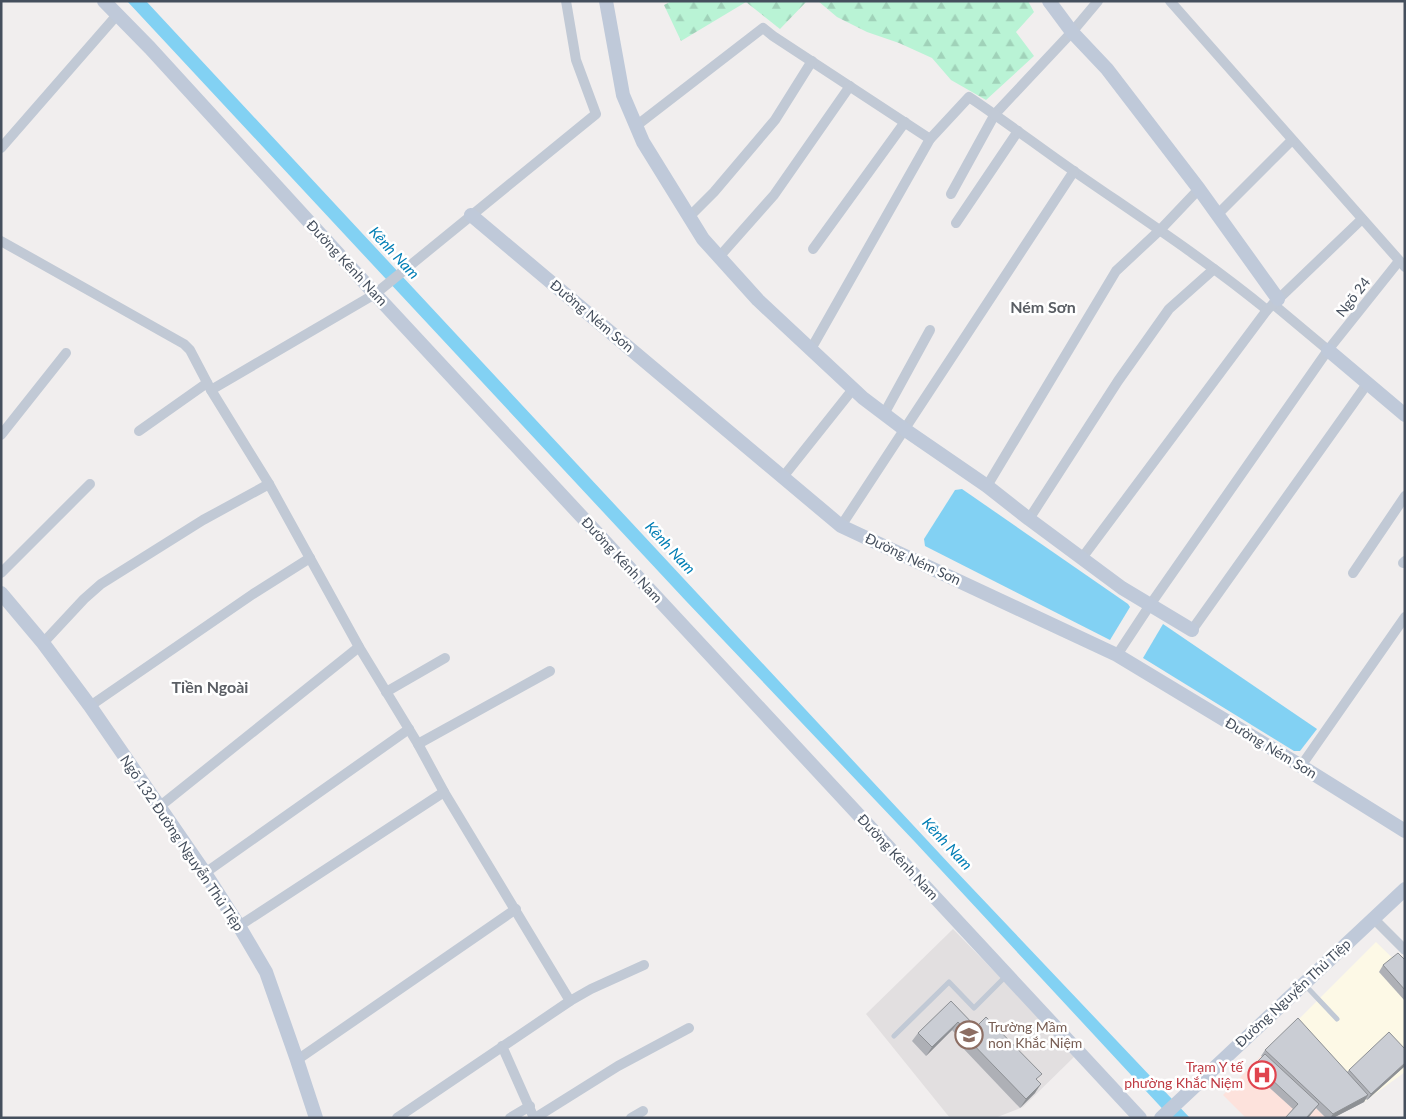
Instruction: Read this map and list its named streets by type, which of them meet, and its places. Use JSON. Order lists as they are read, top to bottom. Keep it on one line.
{"streets":{"street":["Đường Kênh Nam","Ngõ 24","Đường Ném Sơn","Ngõ 132 Đường Nguyễn Thủ Tiệp","Đường Nguyễn Thủ Tiệp"]},"crossings":[["Ngõ 24","Đường Ném Sơn"]],"districts":["Ném Sơn","Tiền Ngoài"],"water":["Kênh Nam"],"places":{"school or university":["Trường Mầm non Khắc Niệm"],"hospital":["Trạm Y tế phường Khắc Niệm"]}}
